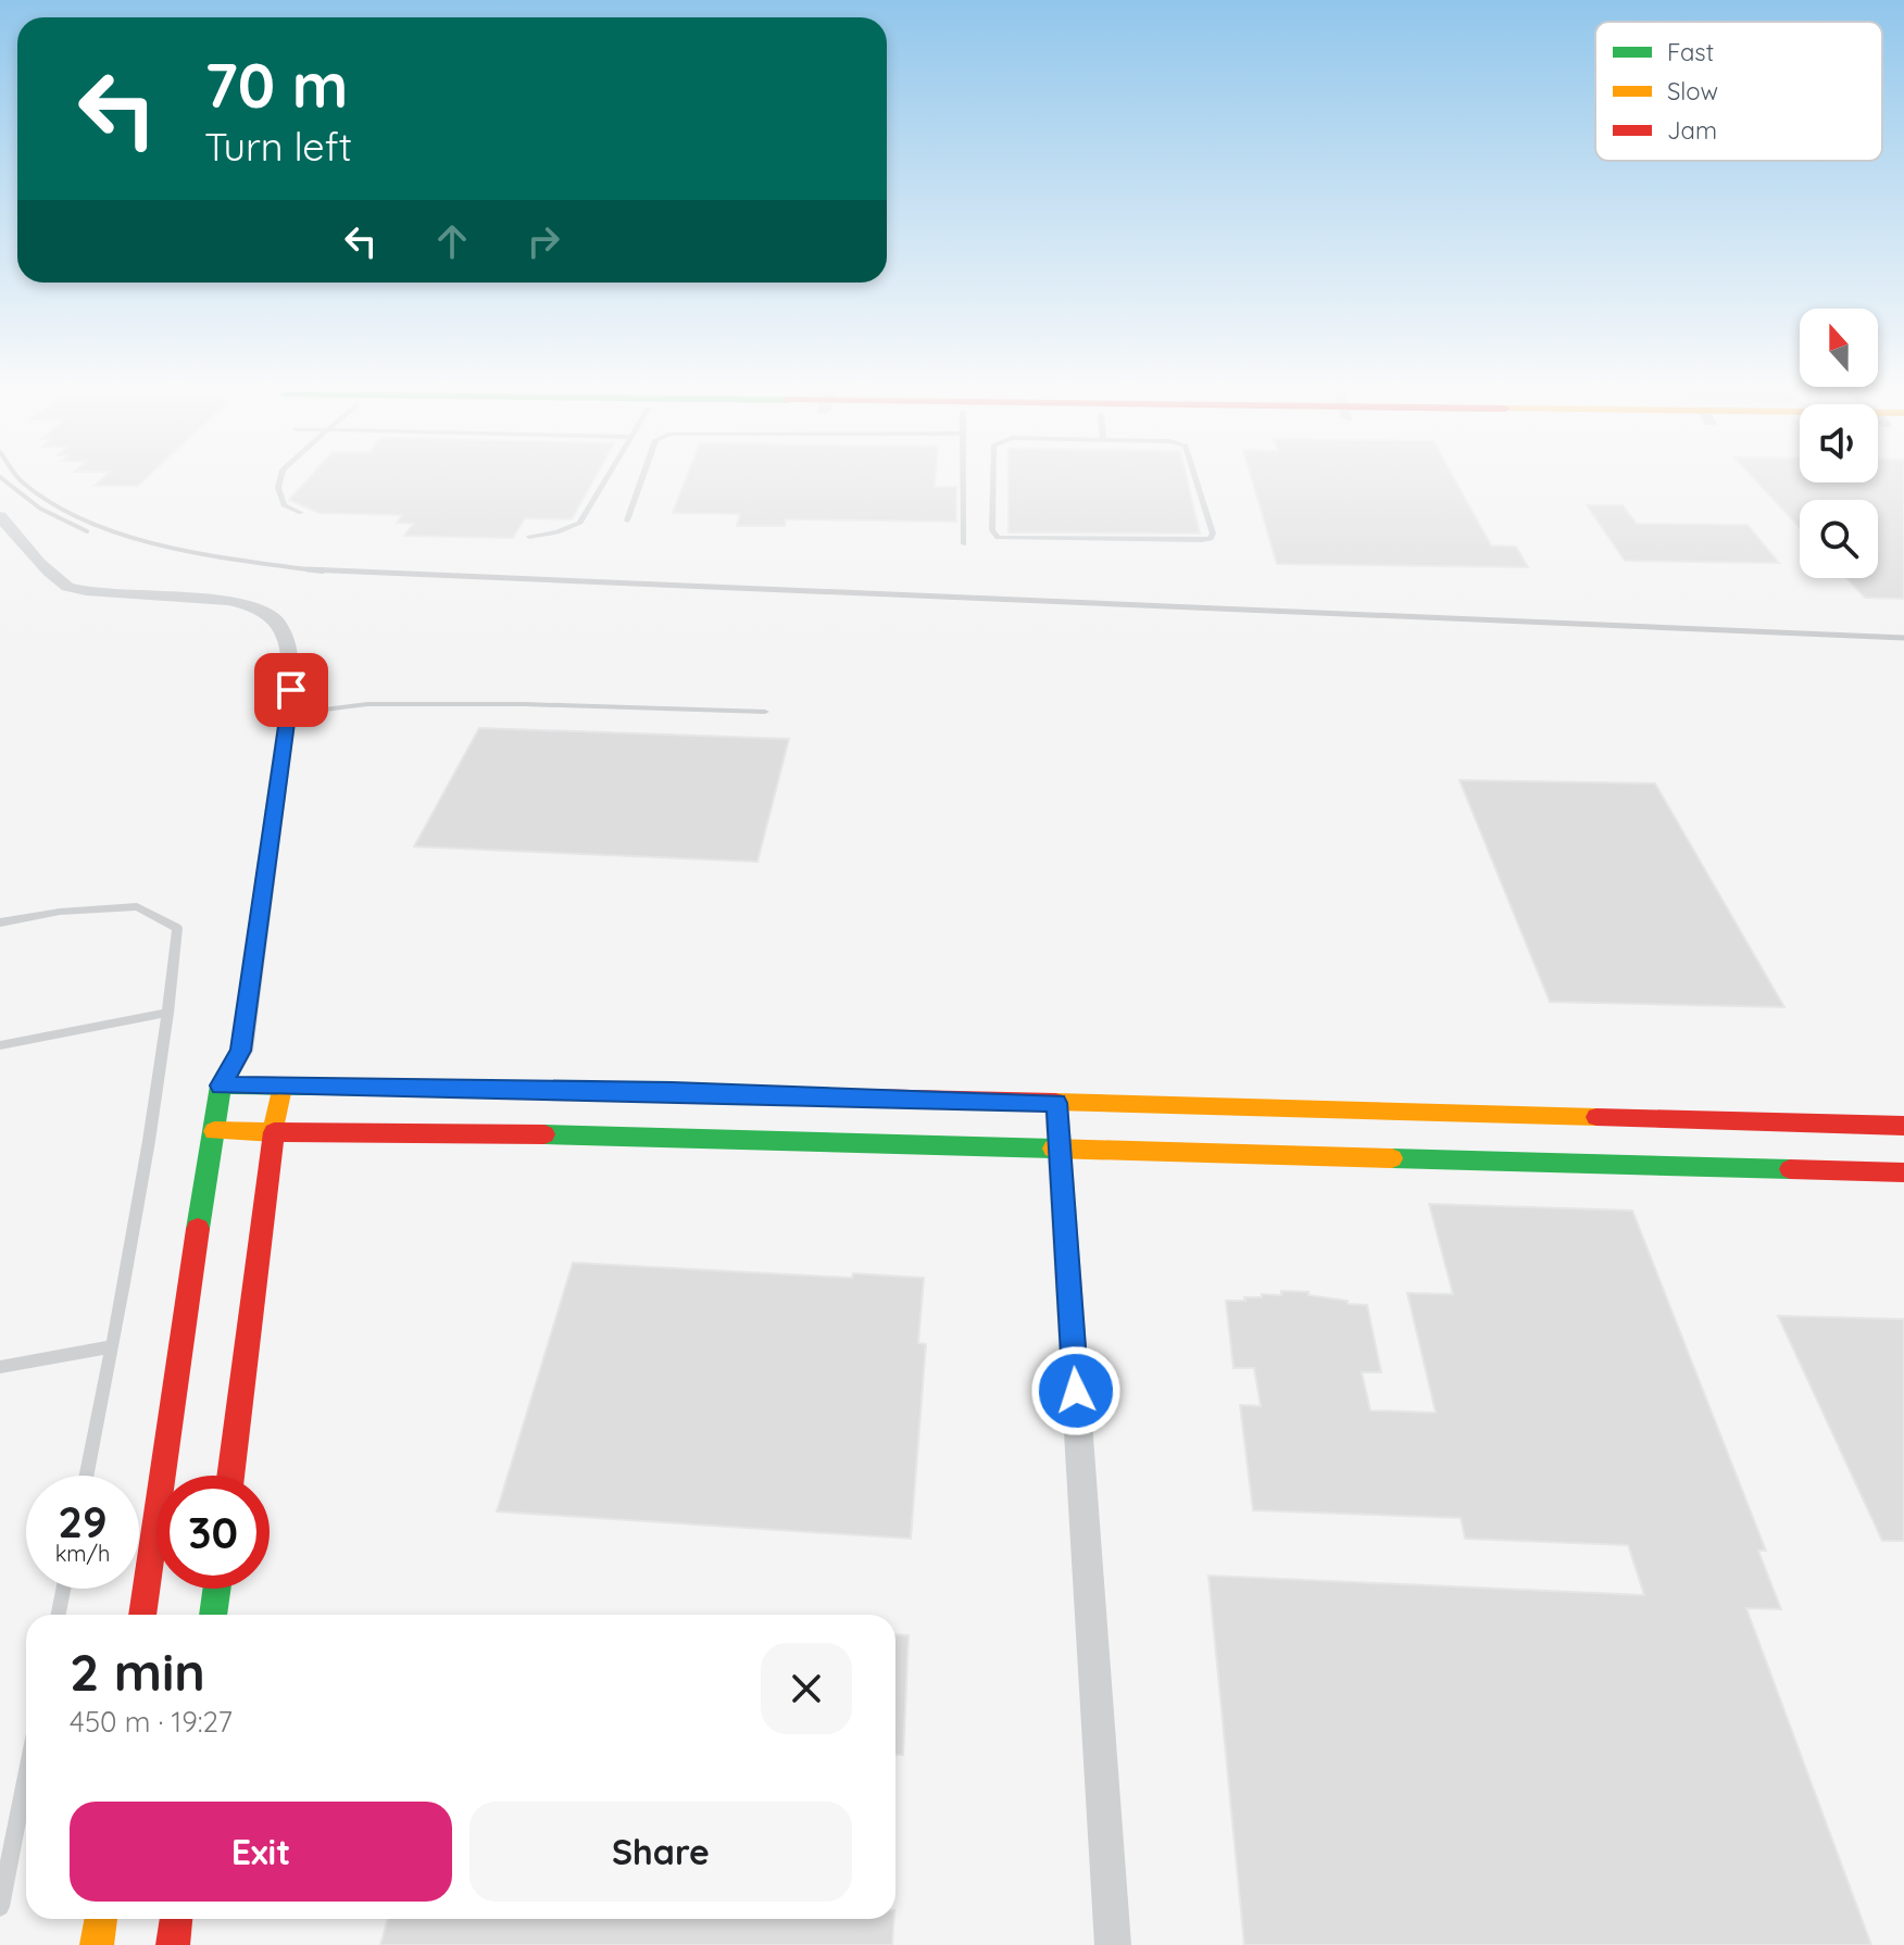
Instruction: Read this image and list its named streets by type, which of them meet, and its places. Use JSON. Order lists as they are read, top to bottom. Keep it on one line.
{"legend":["Fast","Slow","Jam"],"north":"top","page":{"turn":["70 m","Turn left"],"speed":"29 km/h","limit":"30","heading":["2 min","450 m · 19:27"],"buttons":["Exit","Share"]}}
